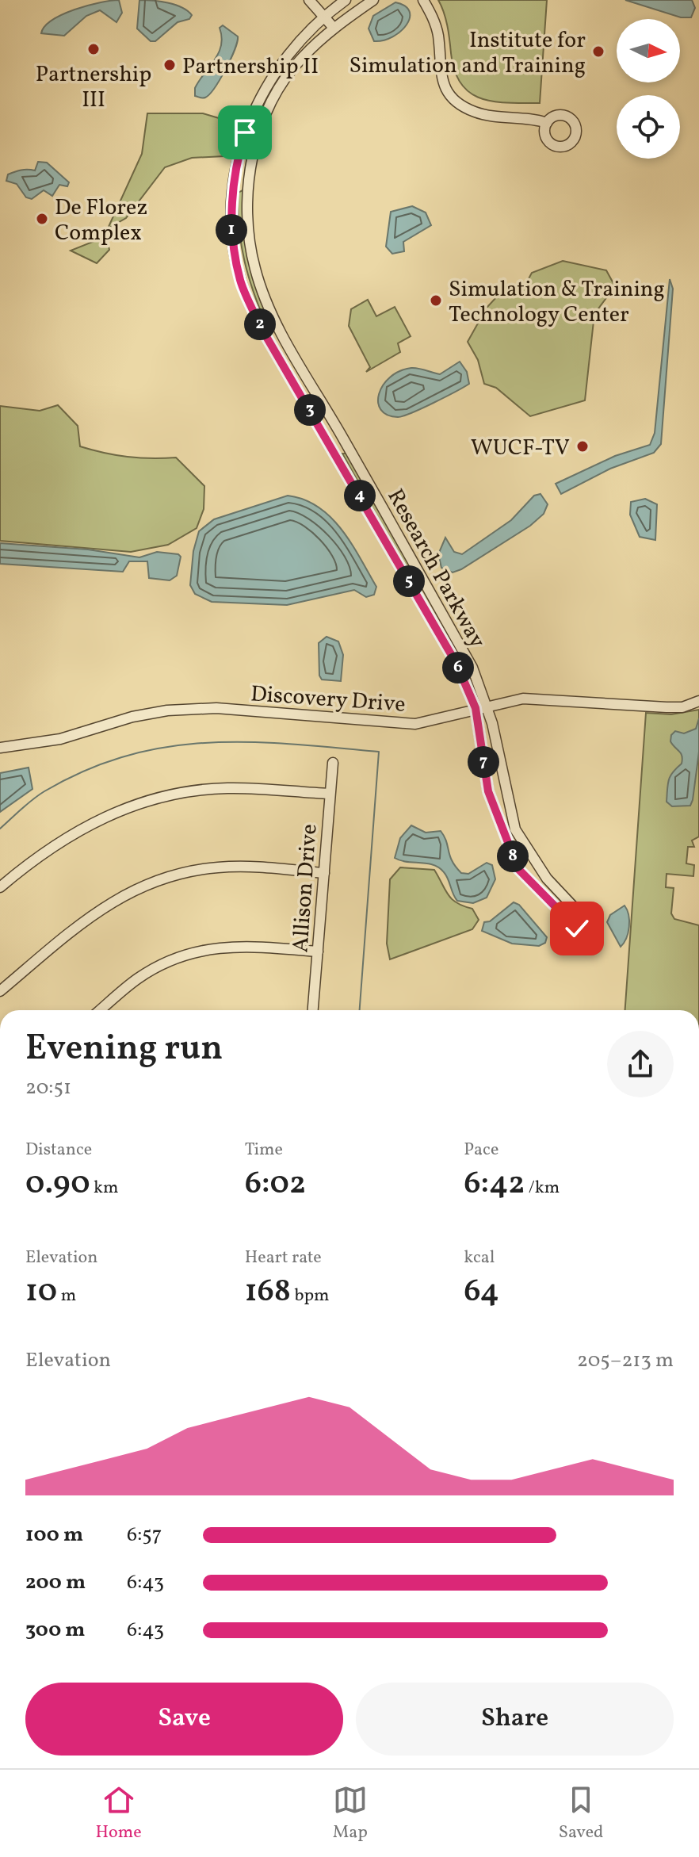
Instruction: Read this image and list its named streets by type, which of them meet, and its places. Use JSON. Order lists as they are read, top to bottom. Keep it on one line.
{"streets":{"street":["Research Parkway","Discovery Drive","Allison Drive"]},"crossings":[["Research Parkway","Discovery Drive"]],"places":["Partnership III","Institute for Simulation and Training","Partnership II","De Florez Complex","Simulation & Training Technology Center","WUCF-TV"],"north":"right","page":{"pins":["1","2","3","4","5","6","7","8"],"heading":["Evening run","20:51"],"stats":[["Distance","0.90 km"],["Time","6:02"],["Pace","6:42 /km"],["Elevation","10 m"],["Heart rate","168 bpm"],["kcal","64"]],"chart":["Elevation","205–213 m"],"list":[{"name":"100 m","note":"6:57"},{"name":"200 m","note":"6:43"},{"name":"300 m","note":"6:43"}],"buttons":["Save","Share"],"tabs":["Home","Map","Saved"]}}
